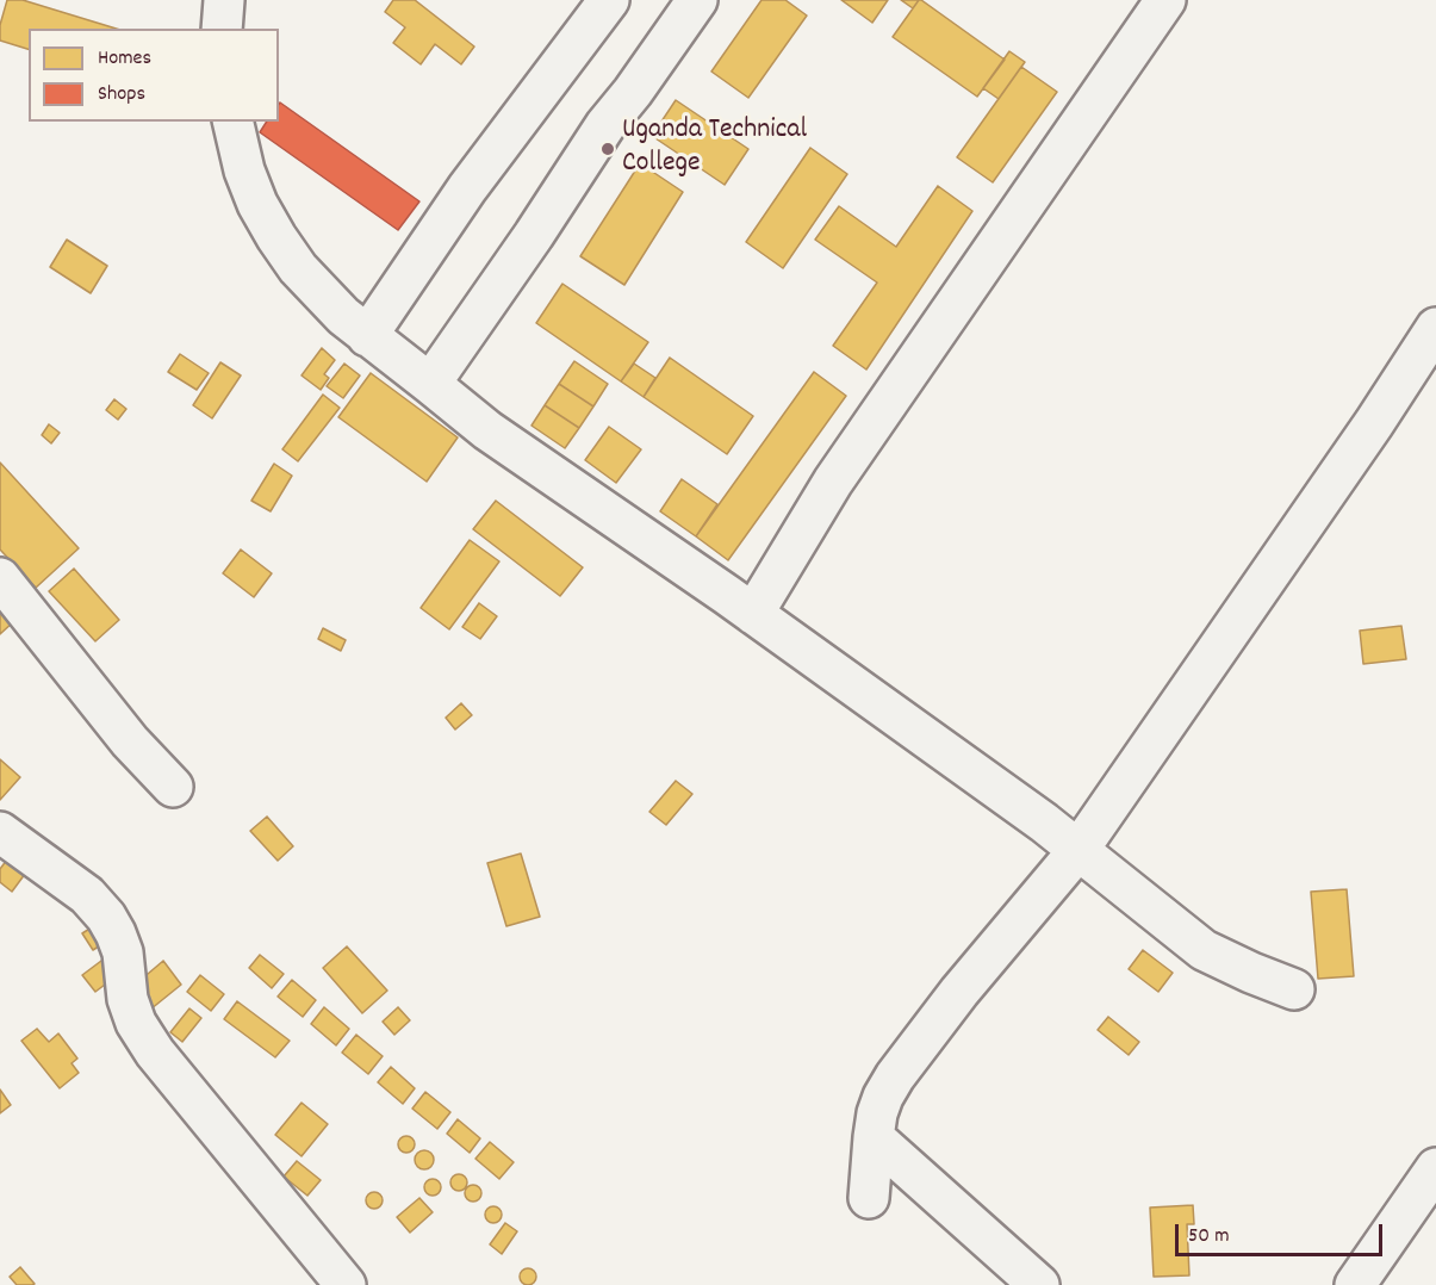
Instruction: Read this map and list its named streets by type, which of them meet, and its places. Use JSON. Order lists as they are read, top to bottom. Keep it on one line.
{"places":["Uganda Technical College"],"legend":["Homes","Shops"],"scale_bar":"50 m"}
